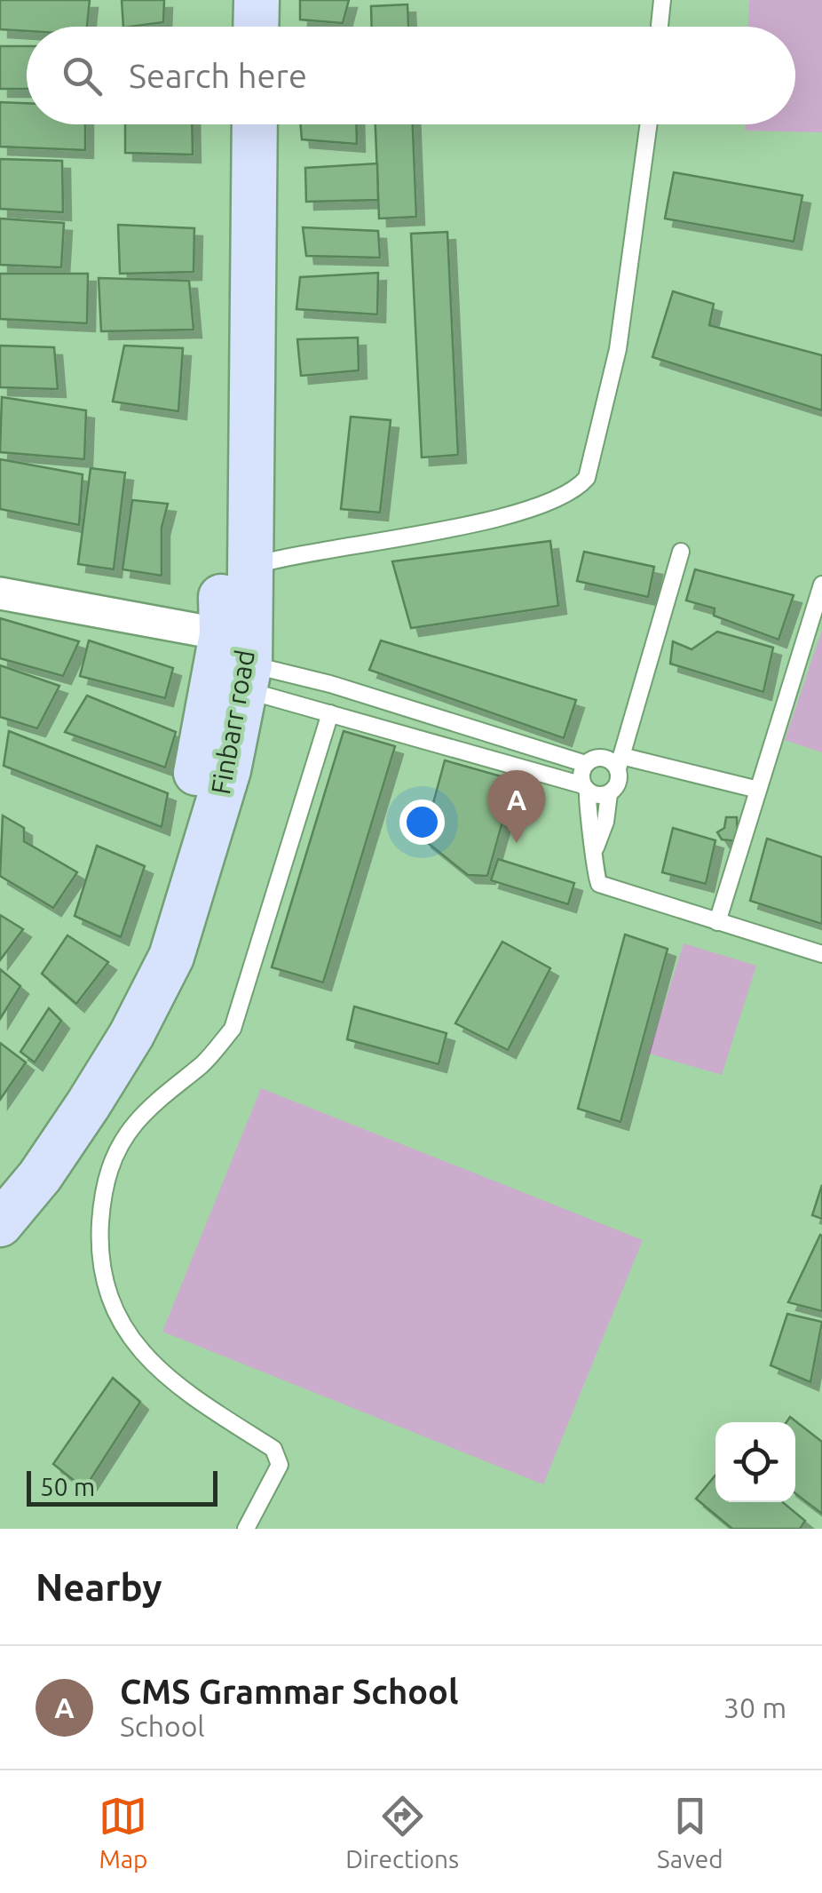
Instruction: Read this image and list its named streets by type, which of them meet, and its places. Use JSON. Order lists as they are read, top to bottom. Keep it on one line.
{"streets":{"main road":["Finbarr road"]},"scale_bar":"50 m","page":{"search":"Search here","pins":"A","scale":"50 m","heading":"Nearby","list":[{"mark":"A","name":"CMS Grammar School","note":"School","value":"30 m"}],"nav":["Map","Directions","Saved"]}}
